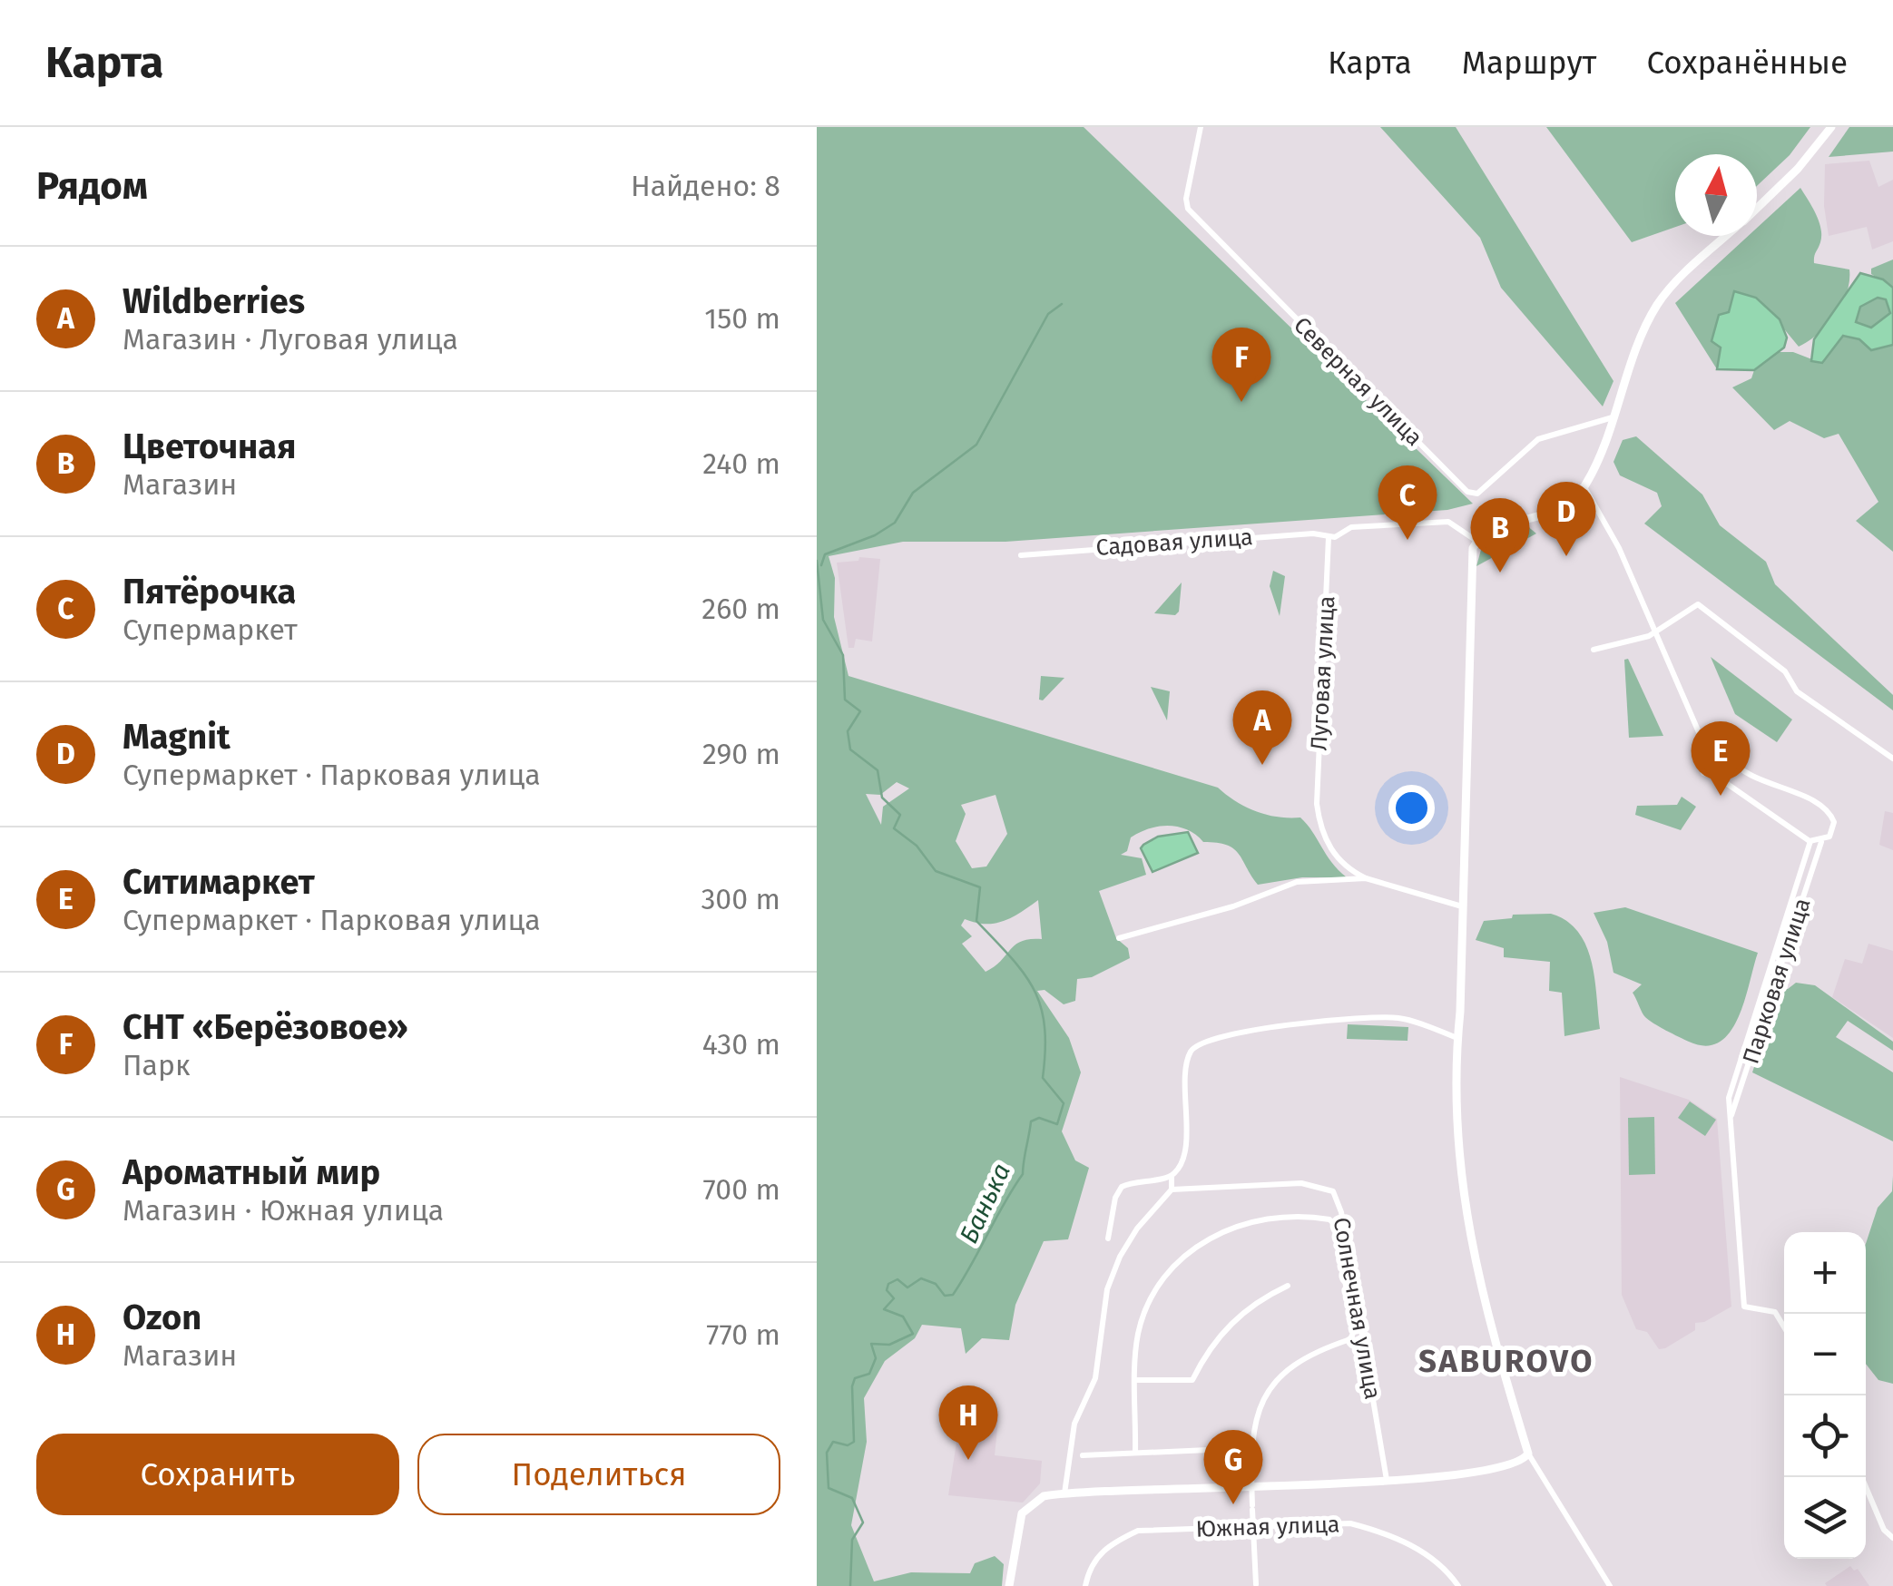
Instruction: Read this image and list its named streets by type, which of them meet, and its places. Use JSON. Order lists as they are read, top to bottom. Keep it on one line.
{"streets":{"street":["Северная улица","Садовая улица","Луговая улица","Парковая улица","Солнечная улица","Южная улица"]},"crossings":[["Садовая улица","Луговая улица"]],"districts":["SABUROVO"],"water":["Банька"],"north":"top","page":{"header":"Карта","nav":["Карта","Маршрут","Сохранённые"],"heading":["Рядом","Найдено: 8"],"list":[{"mark":"A","name":"Wildberries","note":"Магазин · Луговая улица","value":"150 m"},{"mark":"B","name":"Цветочная","note":"Магазин","value":"240 m"},{"mark":"C","name":"Пятёрочка","note":"Супермаркет","value":"260 m"},{"mark":"D","name":"Magnit","note":"Супермаркет · Парковая улица","value":"290 m"},{"mark":"E","name":"Ситимаркет","note":"Супермаркет · Парковая улица","value":"300 m"},{"mark":"F","name":"СНТ «Берёзовое»","note":"Парк","value":"430 m"},{"mark":"G","name":"Ароматный мир","note":"Магазин · Южная улица","value":"700 m"},{"mark":"H","name":"Ozon","note":"Магазин","value":"770 m"}],"pins":["F","C","D","B","A","E","H","G"],"map_buttons":["+","−"],"buttons":["Сохранить","Поделиться"]}}
